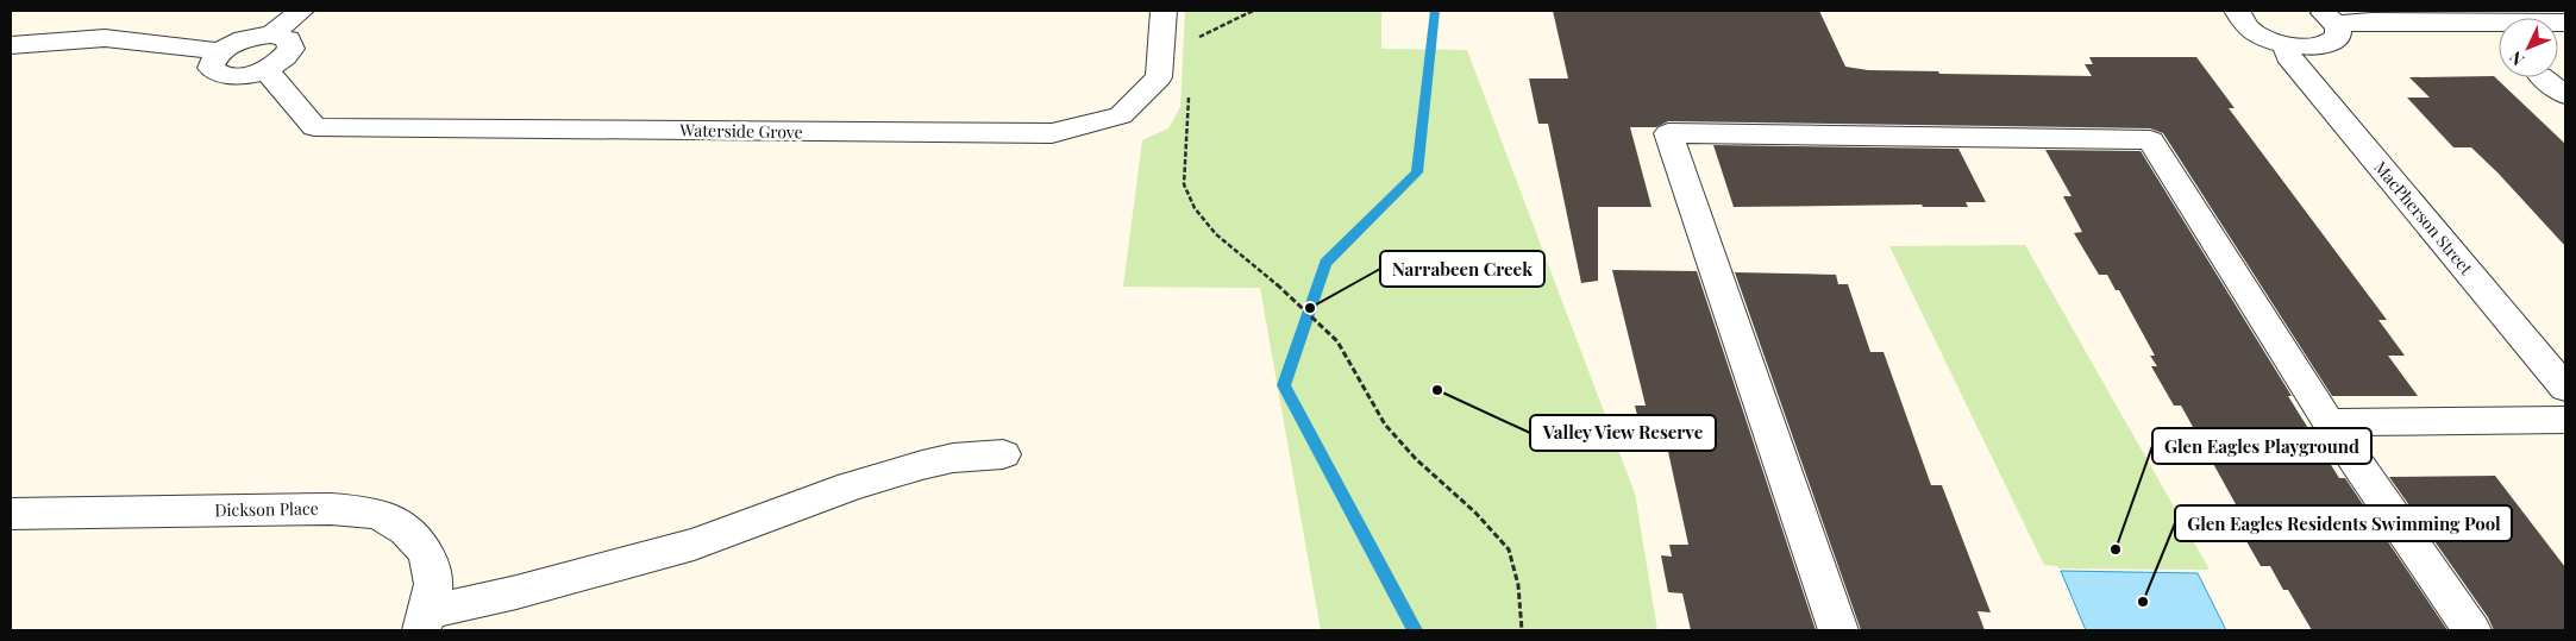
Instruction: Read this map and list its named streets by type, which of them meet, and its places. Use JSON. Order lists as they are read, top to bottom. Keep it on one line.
{"streets":{"street":["Waterside Grove","MacPherson Street","Dickson Place"]},"places":["Narrabeen Creek","Valley View Reserve","Glen Eagles Playground","Glen Eagles Residents Swimming Pool"],"north":"bottom left"}
